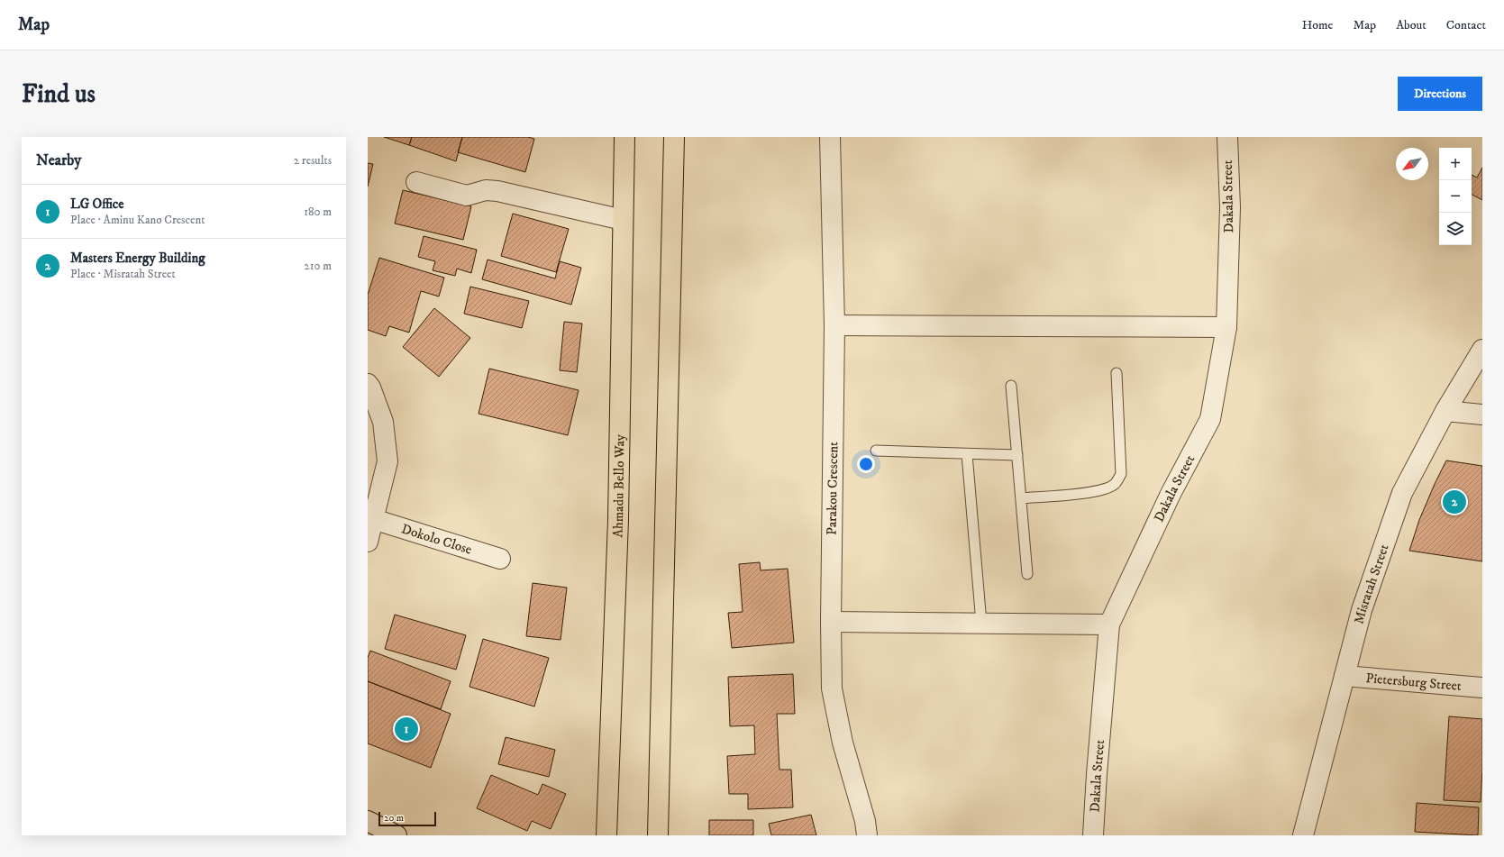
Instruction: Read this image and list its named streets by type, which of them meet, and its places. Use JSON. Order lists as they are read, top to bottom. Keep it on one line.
{"streets":{"main road":["Ahmadu Bello Way"],"street":["Dakala Street","Parakou Crescent","Dokolo Close","Misratah Street","Pietersburg Street"]},"crossings":[["Misratah Street","Pietersburg Street"]],"scale_bar":"20 m","north":"bottom left","page":{"header":"Map","nav":["Home","Map","About","Contact"],"buttons":"Directions","title":"Find us","heading":["Nearby","2 results"],"map_buttons":["+","−"],"list":[{"mark":"1","name":"LG Office","note":"Place · Aminu Kano Crescent","value":"180 m"},{"mark":"2","name":"Masters Energy Building","note":"Place · Misratah Street","value":"210 m"}],"pins":["2","1"],"scale":"20 m"}}
